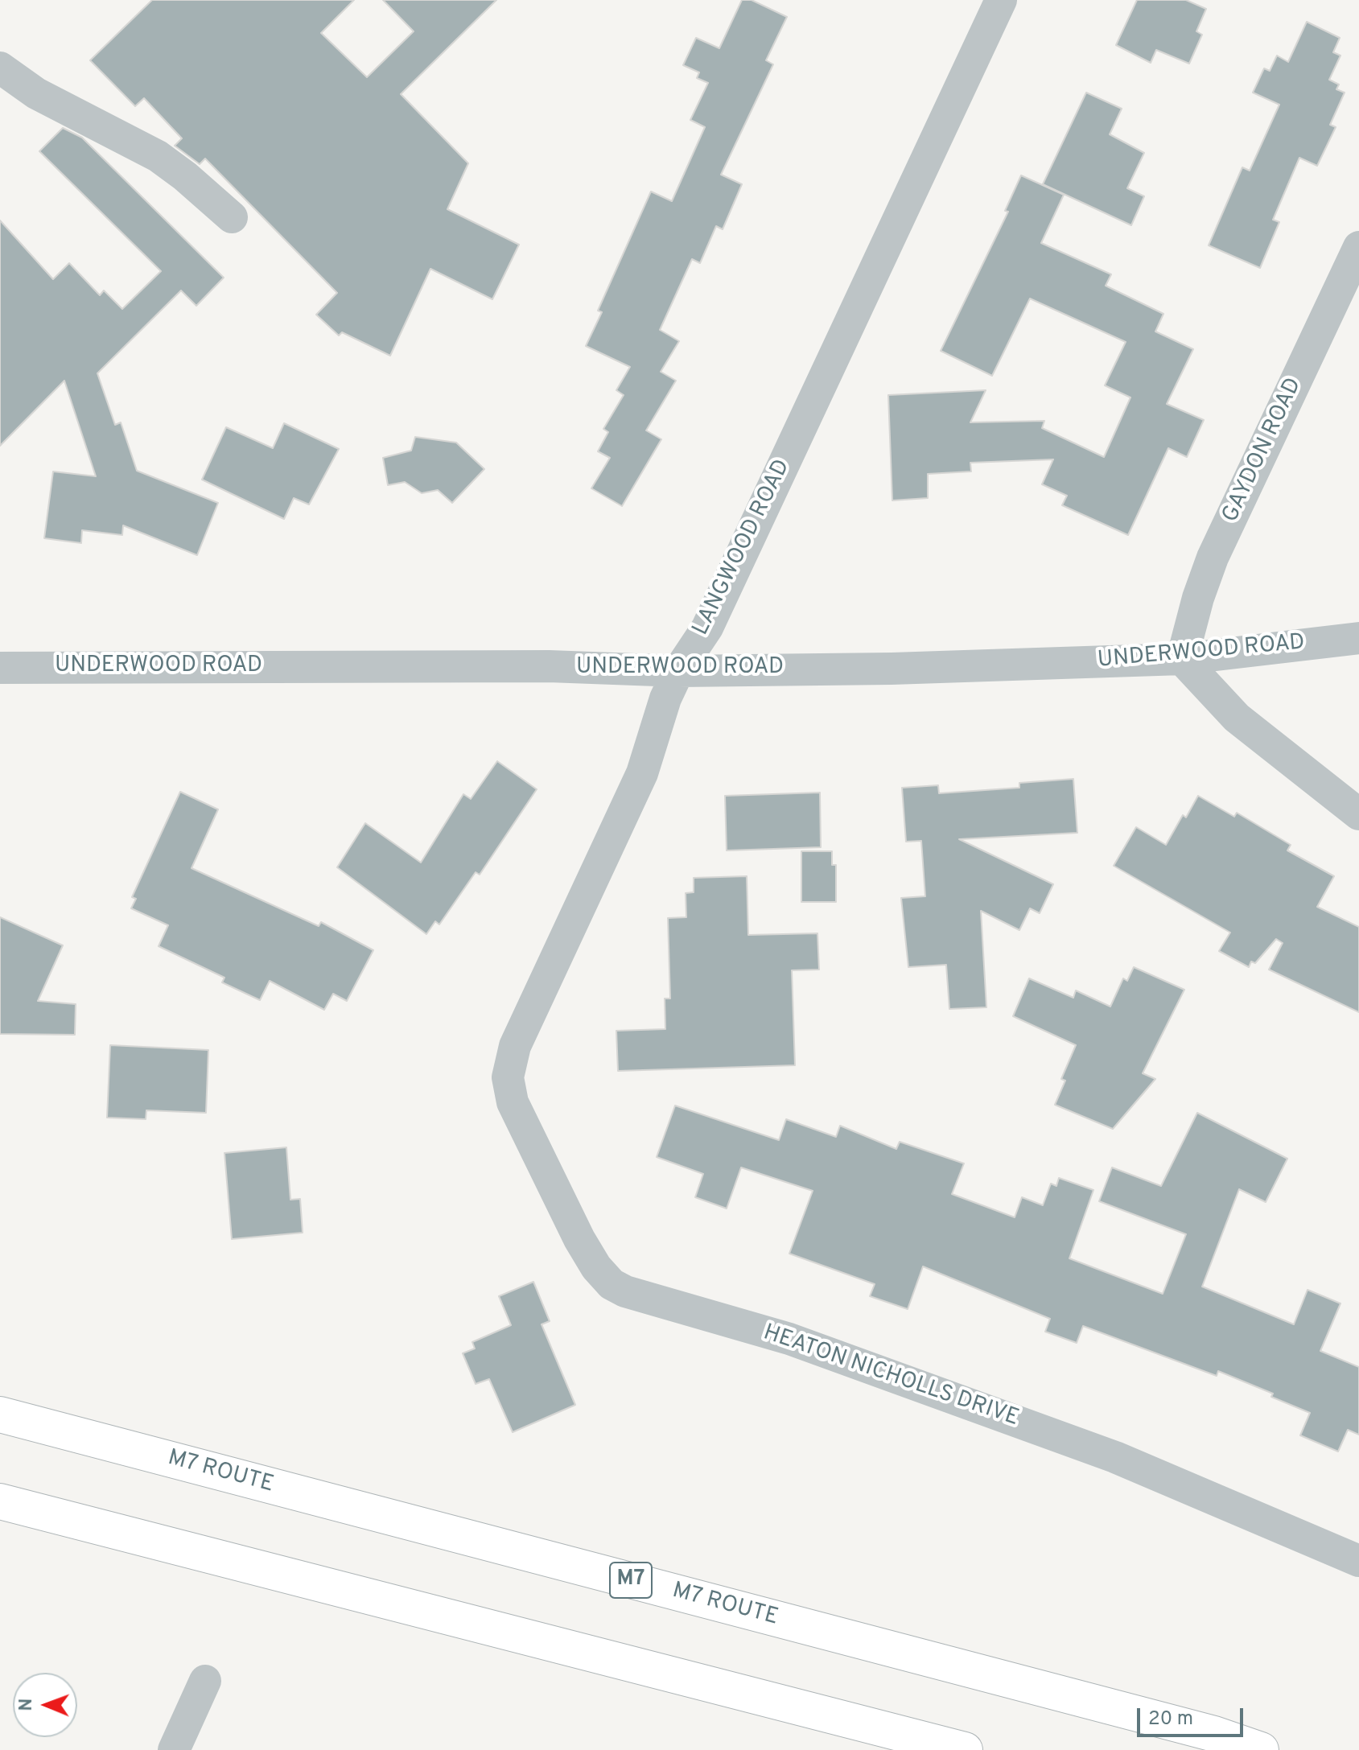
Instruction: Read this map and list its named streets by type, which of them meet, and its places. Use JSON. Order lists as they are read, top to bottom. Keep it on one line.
{"streets":{"highway":["M7 ROUTE","M7"],"street":["GAYDON ROAD","LANGWOOD ROAD","UNDERWOOD ROAD","HEATON NICHOLLS DRIVE"]},"crossings":[["GAYDON ROAD","UNDERWOOD ROAD"],["LANGWOOD ROAD","UNDERWOOD ROAD"],["LANGWOOD ROAD","HEATON NICHOLLS DRIVE"]],"scale_bar":"20 m","north":"left"}
